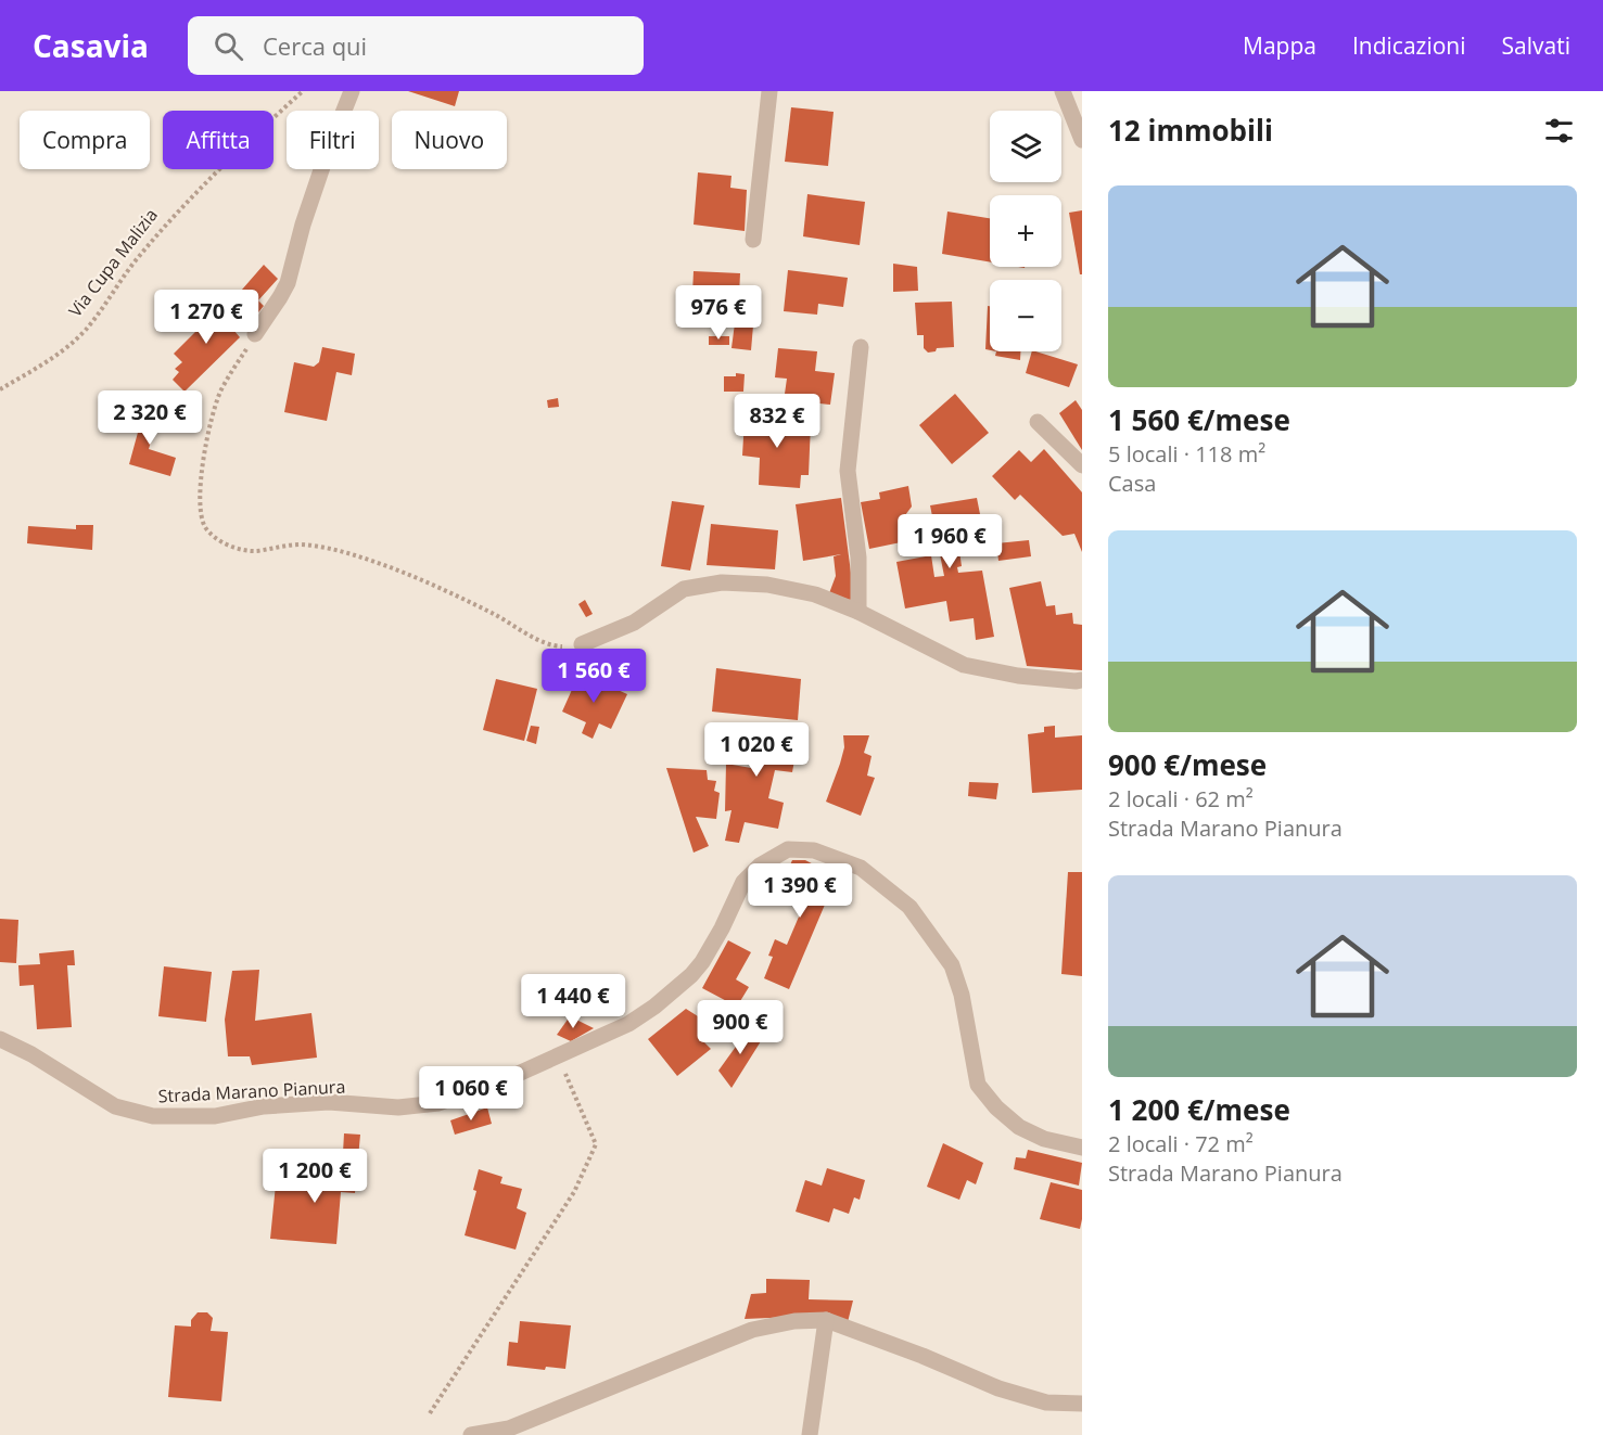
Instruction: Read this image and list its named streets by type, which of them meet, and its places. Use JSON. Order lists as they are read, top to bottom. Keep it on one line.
{"streets":{"street":["Strada Marano Pianura"],"path":["Via Cupa Malizia"]},"page":{"header":"Casavia","search":"Cerca qui","nav":["Mappa","Indicazioni","Salvati"],"heading":"12 immobili","map_buttons":["+","−"],"chip":["Compra","Affitta","Filtri","Nuovo"],"list":[{"name":"1 560 €/mese","note":"5 locali · 118 m² · Casa"},{"name":"900 €/mese","note":"2 locali · 62 m² · Strada Marano Pianura"},{"name":"1 200 €/mese","note":"2 locali · 72 m² · Strada Marano Pianura"}],"price":["976 €","1 270 €","2 320 €","832 €","1 960 €","1 560 €","1 020 €","1 390 €","1 440 €","900 €","1 060 €","1 200 €"]}}
